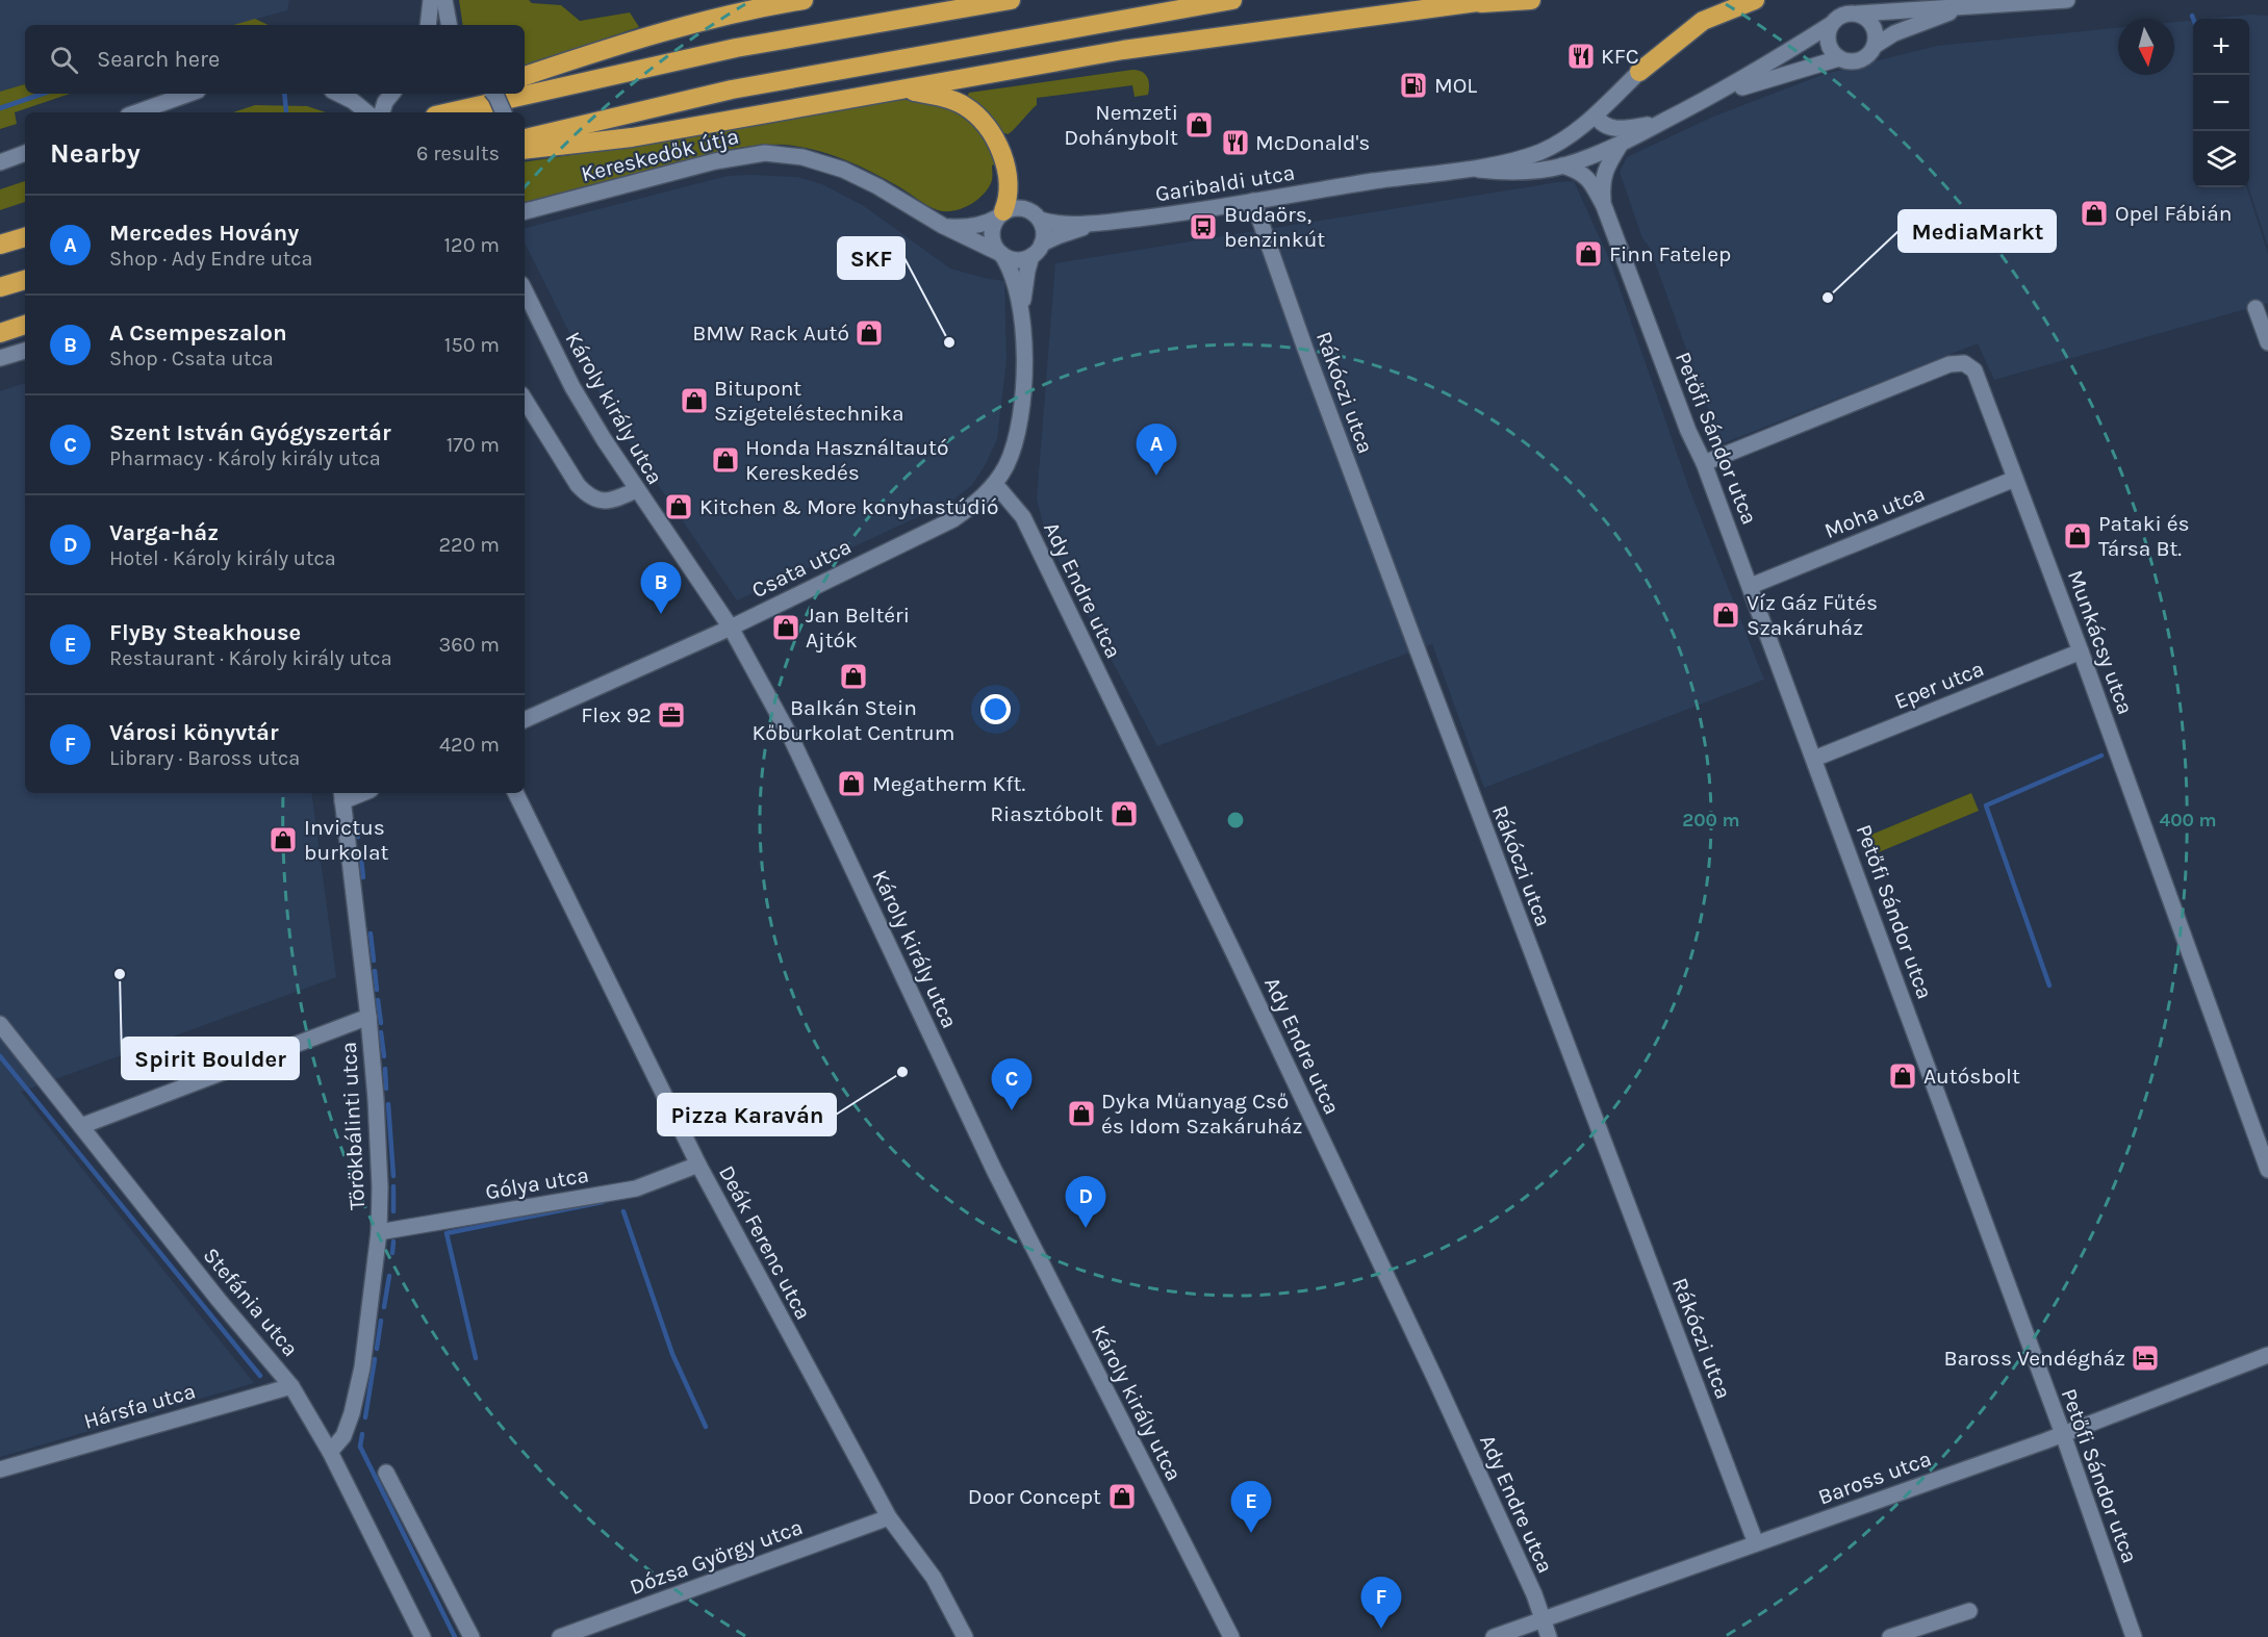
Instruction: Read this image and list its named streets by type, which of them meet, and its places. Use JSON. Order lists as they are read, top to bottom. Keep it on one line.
{"streets":{"street":["Kereskedők útja","Garibaldi utca","Rákóczi utca","Károly király utca","Petőfi Sándor utca","Moha utca","Csata utca","Ady Endre utca","Munkácsy utca","Eper utca","Törökbálinti utca","Gólya utca","Deák Ferenc utca","Stefánia utca","Hársfa utca","Baross utca","Dózsa György utca"]},"crossings":[["Kereskedők útja","Garibaldi utca"],["Kereskedők útja","Csata utca"],["Garibaldi utca","Rákóczi utca"],["Garibaldi utca","Petőfi Sándor utca"],["Garibaldi utca","Csata utca"],["Rákóczi utca","Baross utca"],["Károly király utca","Csata utca"],["Petőfi Sándor utca","Moha utca"],["Petőfi Sándor utca","Munkácsy utca"],["Petőfi Sándor utca","Eper utca"],["Petőfi Sándor utca","Baross utca"],["Moha utca","Munkácsy utca"],["Csata utca","Ady Endre utca"],["Ady Endre utca","Baross utca"],["Munkácsy utca","Eper utca"],["Törökbálinti utca","Gólya utca"],["Törökbálinti utca","Stefánia utca"],["Gólya utca","Deák Ferenc utca"],["Deák Ferenc utca","Dózsa György utca"],["Stefánia utca","Hársfa utca"]],"places":{"restaurant":["KFC","McDonald's"],"fuel station":["MOL"],"shop":["Nemzeti Dohánybolt","Opel Fábián","Finn Fatelep","BMW Rack Autó","Bitupont Szigeteléstechnika","Honda Használtautó Kereskedés","Kitchen & More konyhastúdió","Pataki és Társa Bt.","Víz Gáz Fűtés Szakáruház","Jan Beltéri Ajtók","Balkán Stein Kőburkolat Centrum","Megatherm Kft.","Riasztóbolt","Invictus burkolat","Autósbolt","Dyka Műanyag Cső és Idom Szakáruház","Door Concept"],"bus stop":["Budaörs, benzinkút"],"other":["MediaMarkt","SKF","Spirit Boulder","Pizza Karaván"],"office":["Flex 92"],"hotel":["Baross Vendégház"]},"north":"bottom","page":{"map_buttons":["+","−"],"search":"Search here","heading":["Nearby","6 results"],"list":[{"mark":"A","name":"Mercedes Hovány","note":"Shop · Ady Endre utca","value":"120 m"},{"mark":"B","name":"A Csempeszalon","note":"Shop · Csata utca","value":"150 m"},{"mark":"C","name":"Szent István Gyógyszertár","note":"Pharmacy · Károly király utca","value":"170 m"},{"mark":"D","name":"Varga-ház","note":"Hotel · Károly király utca","value":"220 m"},{"mark":"E","name":"FlyBy Steakhouse","note":"Restaurant · Károly király utca","value":"360 m"},{"mark":"F","name":"Városi könyvtár","note":"Library · Baross utca","value":"420 m"}],"pins":["A","B","C","D","E","F"]},"rings":["200 m","400 m"]}
